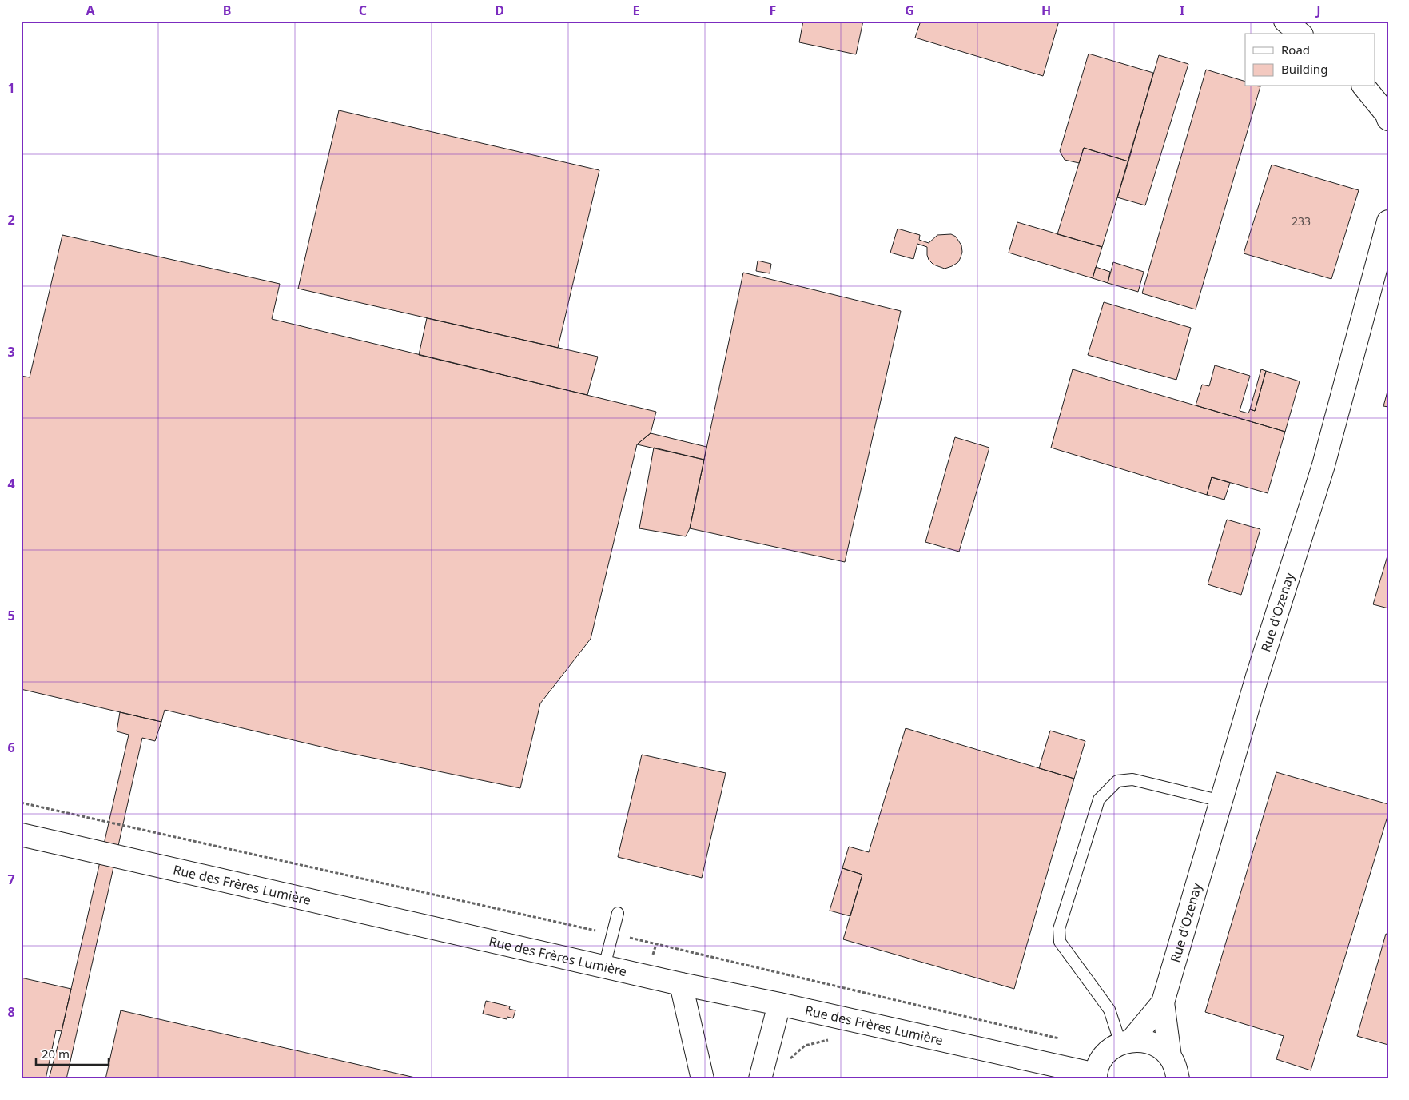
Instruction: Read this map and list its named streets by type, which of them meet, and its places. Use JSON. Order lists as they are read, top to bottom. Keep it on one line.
{"streets":{"street":["Rue d'Ozenay","Rue des Frères Lumière"]},"crossings":[["Rue d'Ozenay","Rue des Frères Lumière"]],"house_numbers":["233"],"legend":["Road","Building"],"scale_bar":"20 m","grid":{"columns":["A","B","C","D","E","F","G","H","I","J"],"rows":["1","2","3","4","5","6","7","8"]}}
